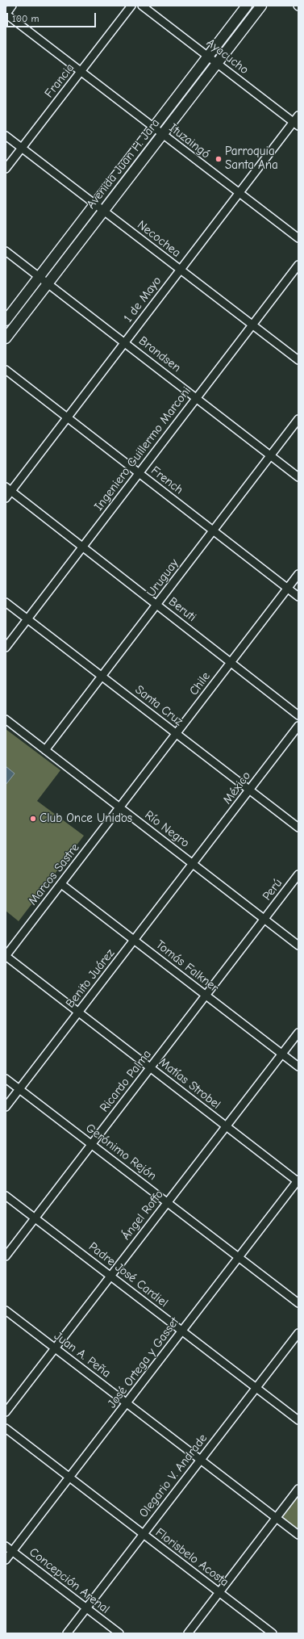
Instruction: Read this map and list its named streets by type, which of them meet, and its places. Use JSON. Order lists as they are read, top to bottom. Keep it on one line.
{"streets":{"main road":["Avenida Juan H. Jara"],"street":["Ayacucho","Francia","Ituzaingó","Necochea","1 de Mayo","Brandsen","Ingeniero Guillermo Marconi","French","Uruguay","Beruti","Chile","Santa Cruz","México","Río Negro","Marcos Sastre","Perú","Tomás Falkner","Benito Juárez","Ricardo Palma","Matías Strobel","Gerónimo Rejón","Ángel Roffo","Padre José Cardiel","Juan A. Peña","José Ortega y Gasset","Olegario V. Andrade","Florisbelo Acosta","Concepción Arenal"]},"crossings":[["Ayacucho","Avenida Juan H. Jara"],["Ayacucho","1 de Mayo"],["Francia","Ituzaingó"],["Francia","Necochea"],["Ituzaingó","Avenida Juan H. Jara"],["Ituzaingó","1 de Mayo"],["Avenida Juan H. Jara","Necochea"],["Avenida Juan H. Jara","Brandsen"],["Necochea","1 de Mayo"],["Necochea","Ingeniero Guillermo Marconi"],["1 de Mayo","Brandsen"],["1 de Mayo","French"],["1 de Mayo","Beruti"],["Brandsen","Ingeniero Guillermo Marconi"],["Brandsen","Uruguay"],["Ingeniero Guillermo Marconi","French"],["Ingeniero Guillermo Marconi","Beruti"],["Ingeniero Guillermo Marconi","Santa Cruz"],["French","Uruguay"],["French","Chile"],["Uruguay","Beruti"],["Uruguay","Santa Cruz"],["Uruguay","Río Negro"],["Beruti","Chile"],["Chile","Santa Cruz"],["Chile","Río Negro"],["Chile","Marcos Sastre"],["Santa Cruz","México"],["México","Río Negro"],["México","Benito Juárez"],["Río Negro","Marcos Sastre"],["Río Negro","Perú"],["Río Negro","Benito Juárez"],["Río Negro","Ricardo Palma"],["Marcos Sastre","Tomás Falkner"],["Marcos Sastre","Matías Strobel"],["Perú","Ricardo Palma"],["Tomás Falkner","Benito Juárez"],["Tomás Falkner","Ricardo Palma"],["Tomás Falkner","Ángel Roffo"],["Benito Juárez","Matías Strobel"],["Benito Juárez","Gerónimo Rejón"],["Ricardo Palma","Matías Strobel"],["Ricardo Palma","Gerónimo Rejón"],["Ricardo Palma","Padre José Cardiel"],["Matías Strobel","Ángel Roffo"],["Matías Strobel","José Ortega y Gasset"],["Gerónimo Rejón","Ángel Roffo"],["Gerónimo Rejón","José Ortega y Gasset"],["Ángel Roffo","Padre José Cardiel"],["Ángel Roffo","Juan A. Peña"],["Padre José Cardiel","José Ortega y Gasset"],["Padre José Cardiel","Olegario V. Andrade"],["Juan A. Peña","José Ortega y Gasset"],["Juan A. Peña","Olegario V. Andrade"],["José Ortega y Gasset","Florisbelo Acosta"],["José Ortega y Gasset","Concepción Arenal"],["Olegario V. Andrade","Florisbelo Acosta"],["Olegario V. Andrade","Concepción Arenal"]],"places":["Parroquia Santa Ana","Club Once Unidos"],"scale_bar":"100 m"}
